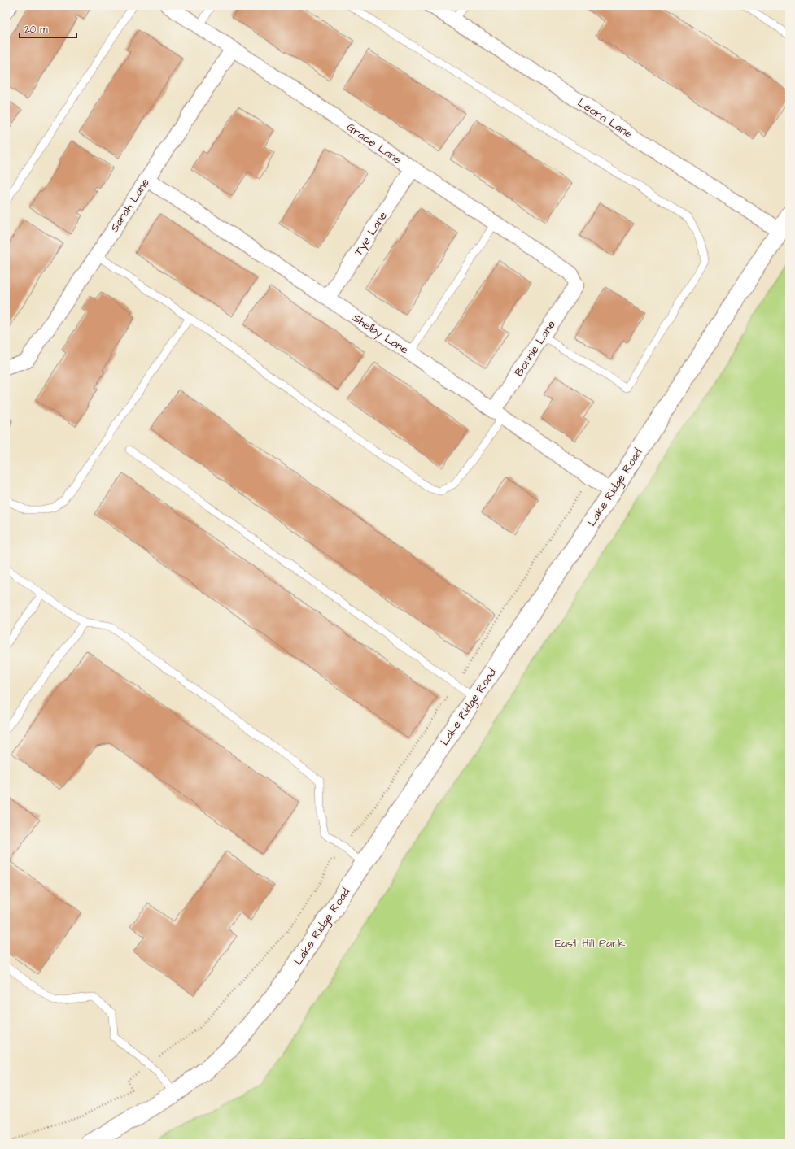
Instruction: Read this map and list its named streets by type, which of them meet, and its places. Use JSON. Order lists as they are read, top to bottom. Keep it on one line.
{"streets":{"street":["Leora Lane","Grace Lane","Sarah Lane","Tye Lane","Shelby Lane","Bonnie Lane","Lake Ridge Road"]},"crossings":[["Leora Lane","Lake Ridge Road"],["Grace Lane","Sarah Lane"],["Grace Lane","Tye Lane"],["Grace Lane","Bonnie Lane"],["Sarah Lane","Shelby Lane"],["Tye Lane","Shelby Lane"],["Shelby Lane","Bonnie Lane"],["Shelby Lane","Lake Ridge Road"]],"parks":["East Hill Park"],"scale_bar":"20 m"}
